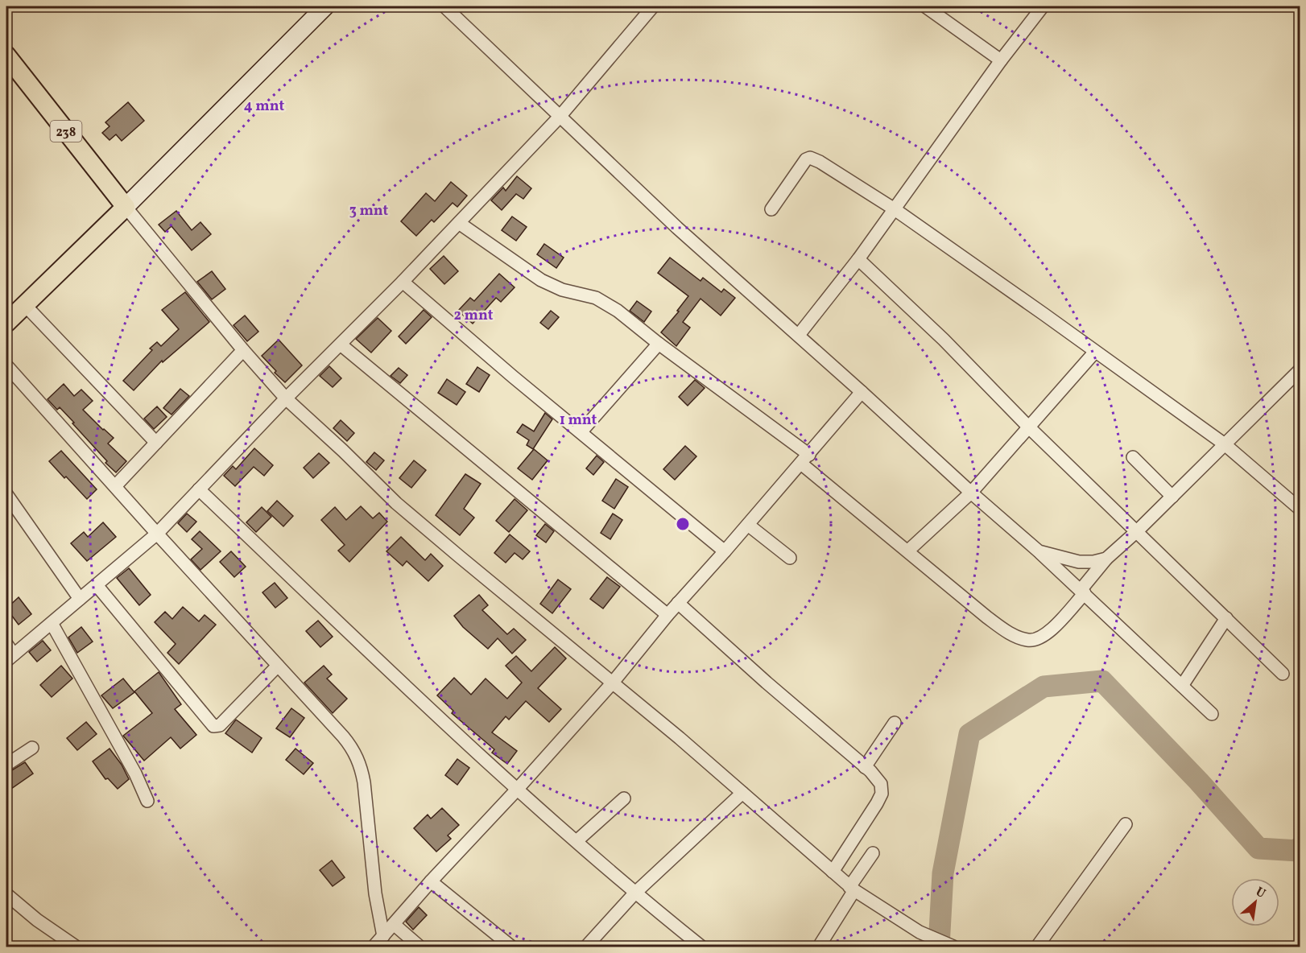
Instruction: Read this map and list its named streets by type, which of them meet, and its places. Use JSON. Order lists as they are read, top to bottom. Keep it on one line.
{"streets":{"main road":["238"]},"north":"top right","rings":["4 mnt","3 mnt","2 mnt","1 mnt"]}
